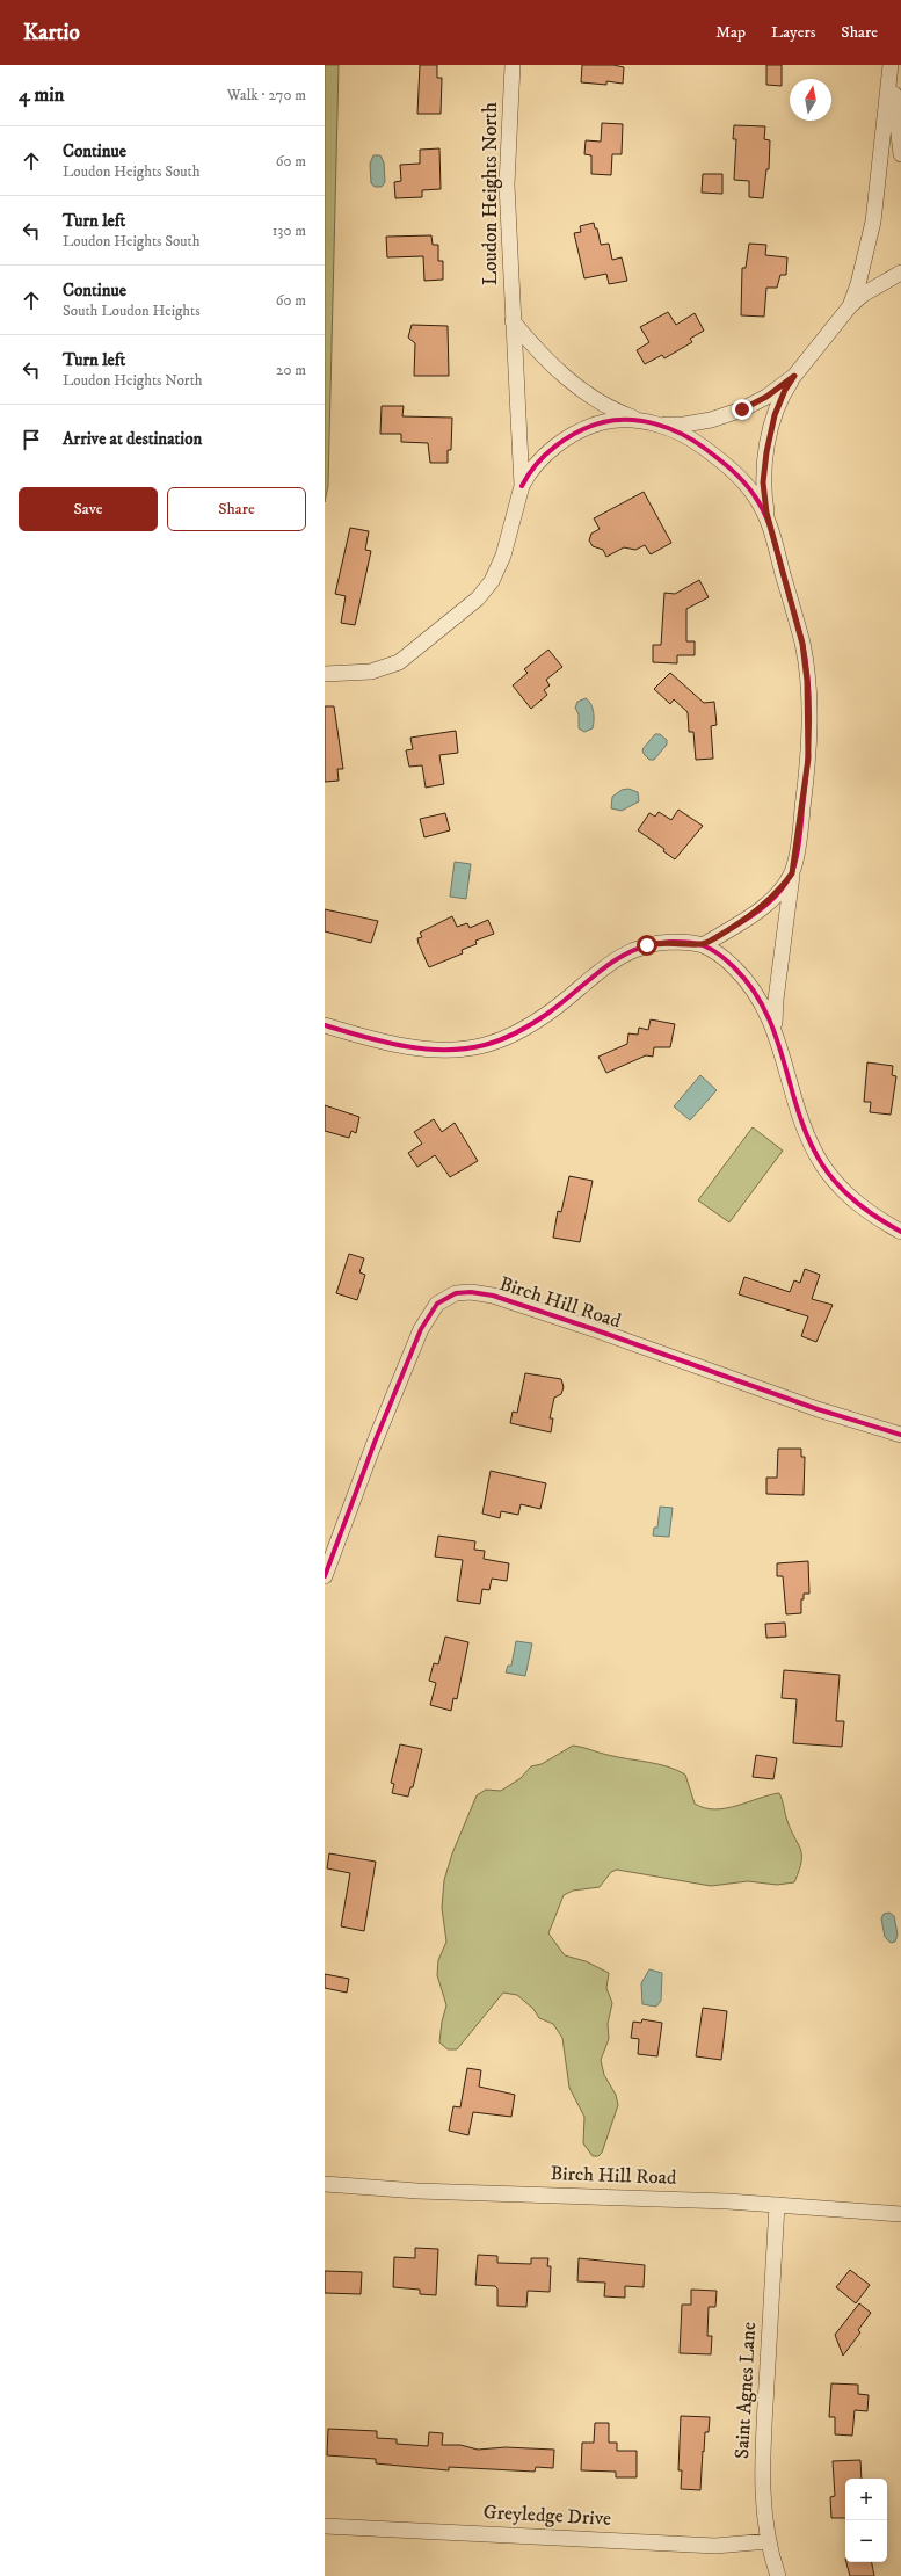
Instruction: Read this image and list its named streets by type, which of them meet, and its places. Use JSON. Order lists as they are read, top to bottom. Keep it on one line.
{"streets":{"street":["Loudon Heights North","Birch Hill Road","Saint Agnes Lane","Greyledge Drive"]},"crossings":[["Birch Hill Road","Saint Agnes Lane"],["Saint Agnes Lane","Greyledge Drive"]],"north":"top","page":{"header":"Kartio","nav":["Map","Layers","Share"],"heading":["4 min","Walk · 270 m"],"list":[["Continue","Loudon Heights South","60 m"],["Turn left","Loudon Heights South","130 m"],["Continue","South Loudon Heights","60 m"],["Turn left","Loudon Heights North","20 m"],"Arrive at destination"],"buttons":["Save","Share"],"map_buttons":["+","−"]}}
